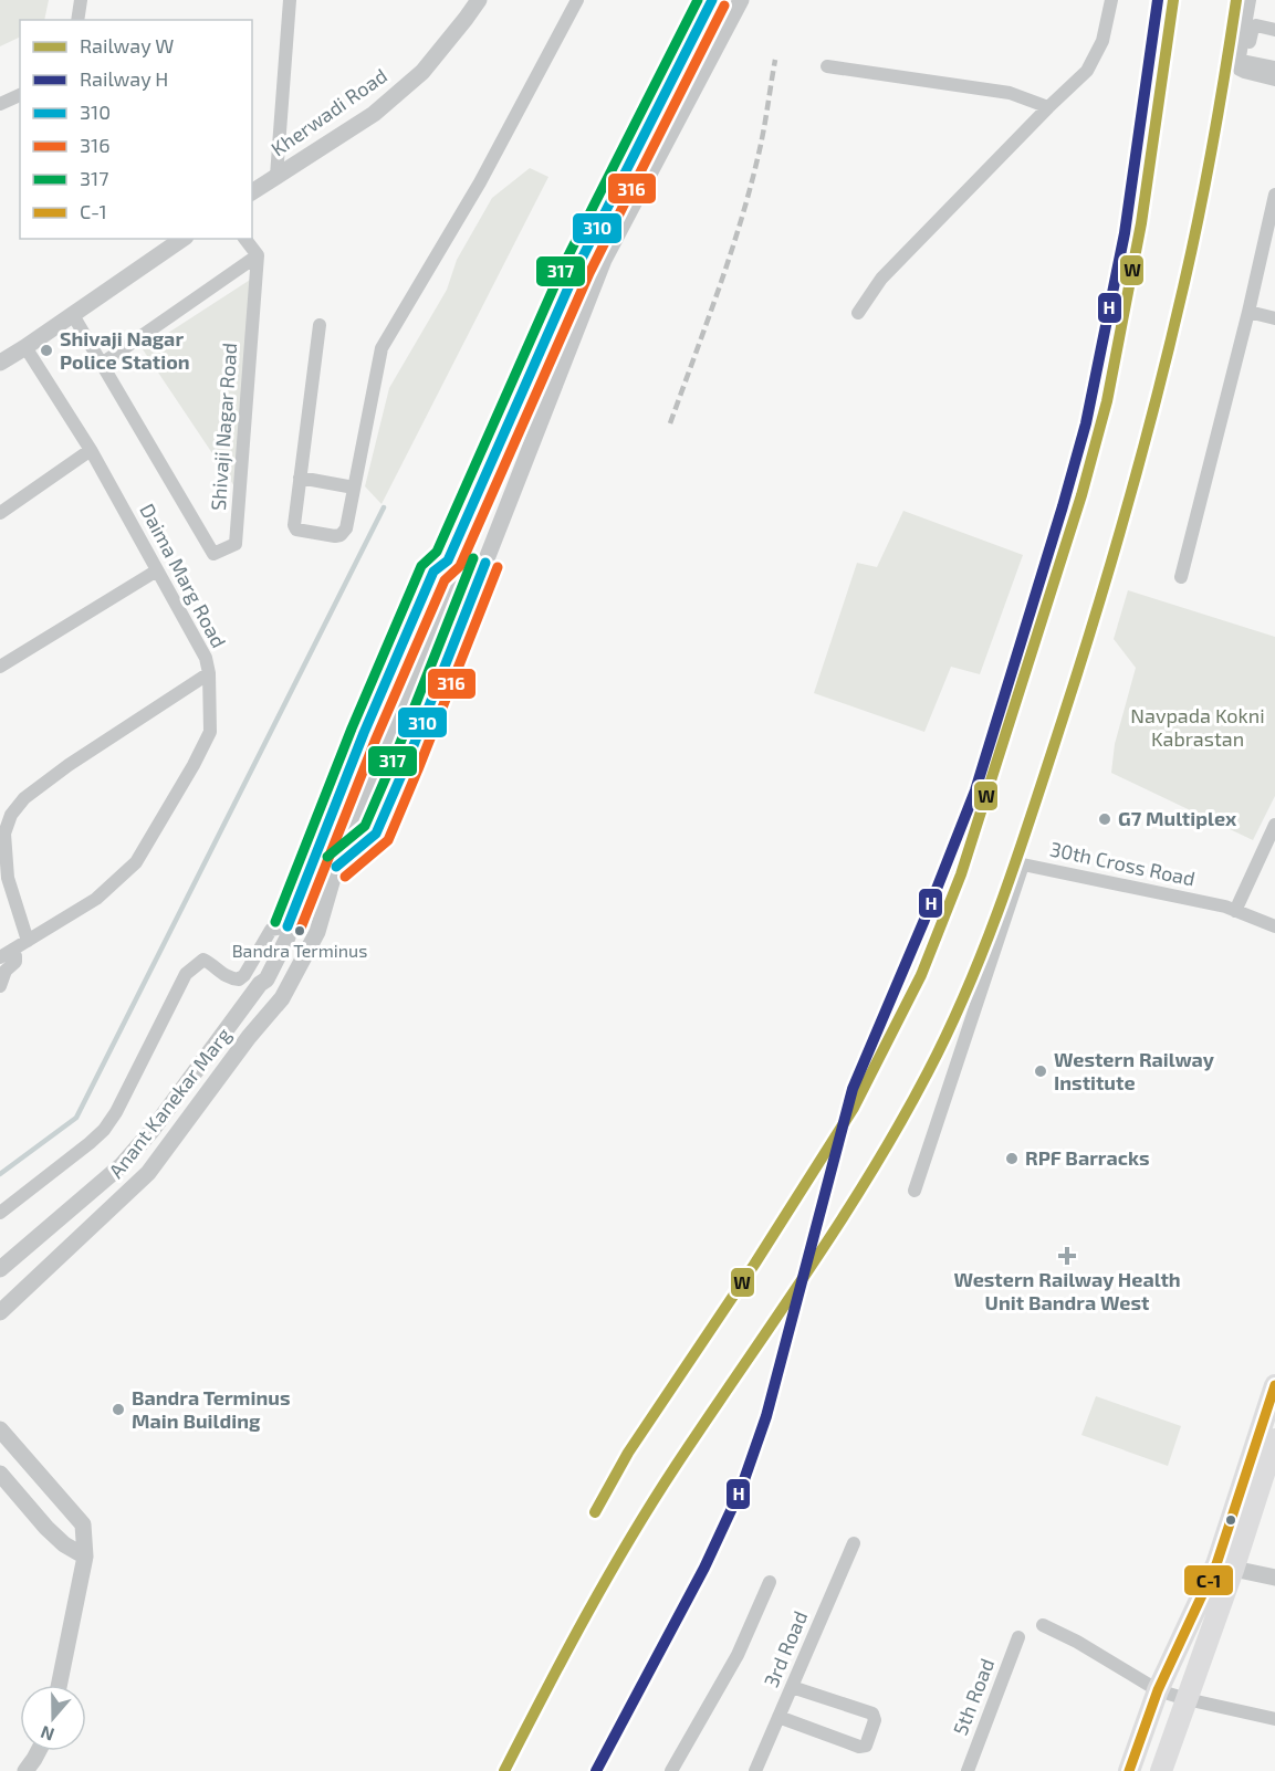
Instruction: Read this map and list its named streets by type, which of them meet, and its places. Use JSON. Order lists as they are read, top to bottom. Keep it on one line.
{"streets":{"street":["Kherwadi Road","Shivaji Nagar Road","Daima Marg Road","30th Cross Road","Anant Kanekar Marg","3rd Road","5th Road"]},"parks":["Navpada Kokni Kabrastan"],"places":{"other":["Shivaji Nagar Police Station","G7 Multiplex","Bandra Terminus","Western Railway Institute","RPF Barracks","Bandra Terminus Main Building"],"health":["Western Railway Health Unit Bandra West"]},"lines":["rail line W","rail line H","transit line 310","transit line 317","transit line 316","transit line C-1"],"legend":["Railway W","Railway H","310","316","317","C-1"],"north":"bottom"}
